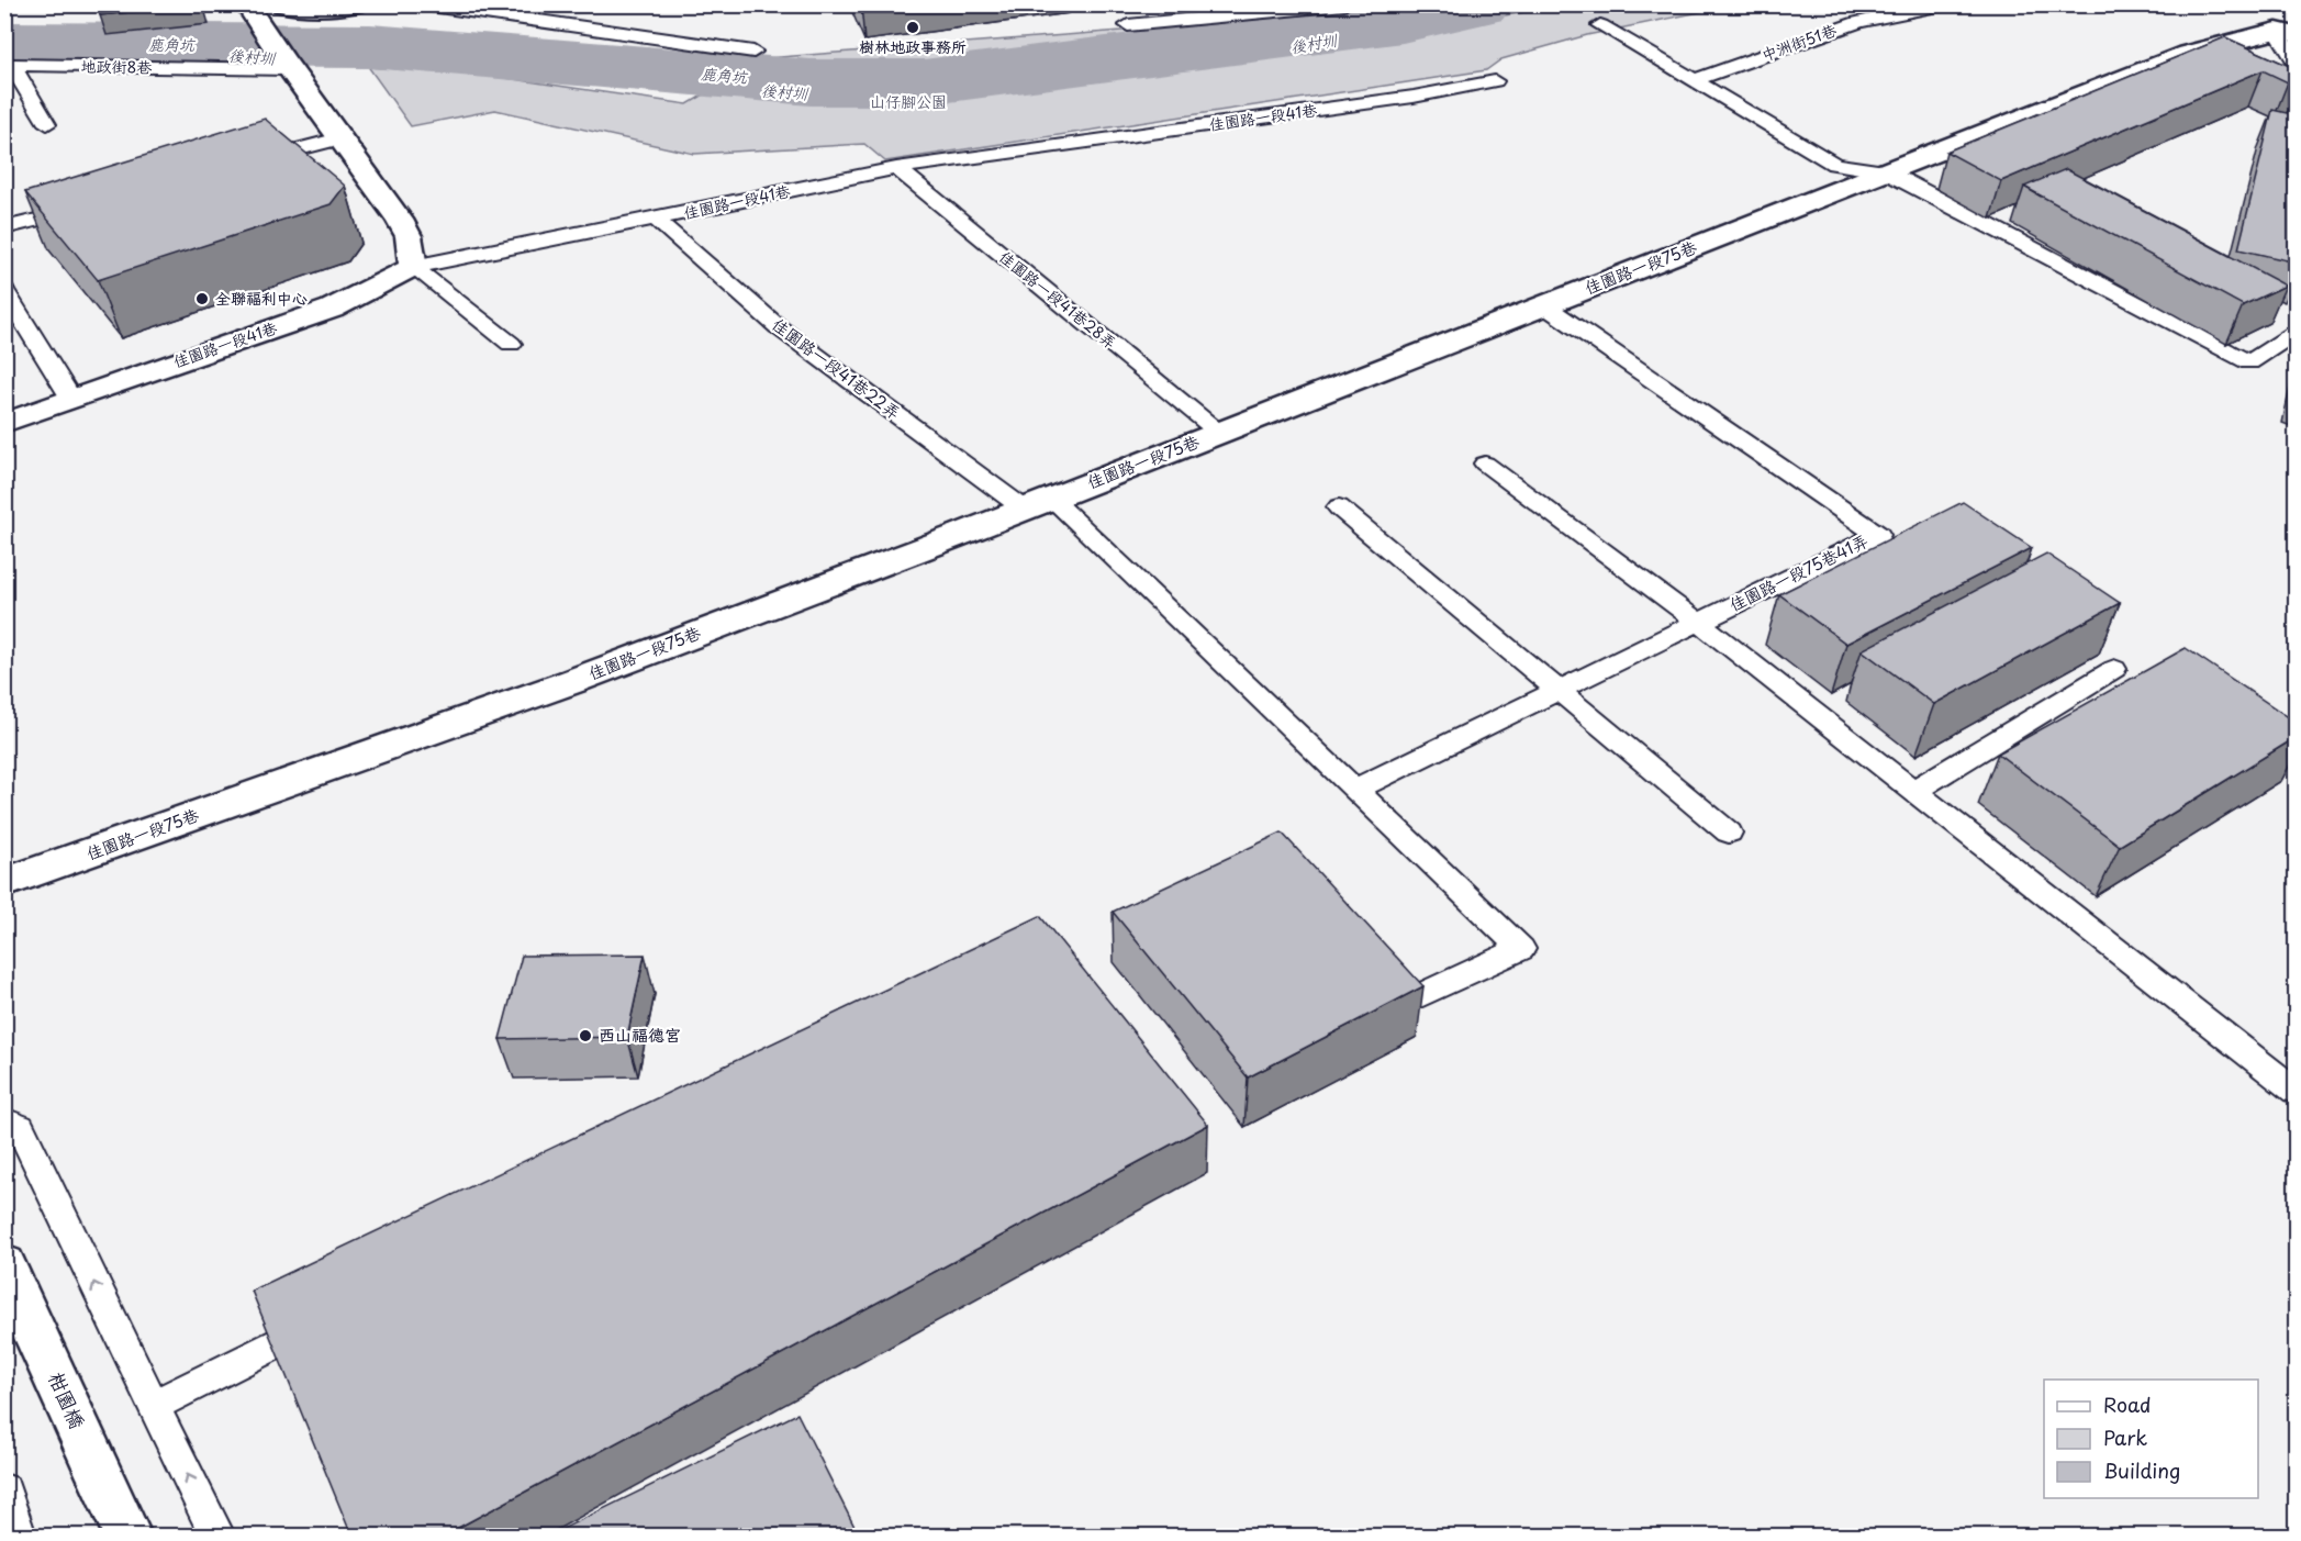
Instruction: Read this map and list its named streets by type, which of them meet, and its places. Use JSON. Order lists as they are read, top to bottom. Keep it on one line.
{"streets":{"street":["佳園路一段41巷","佳園路一段75巷","柑園橋"],"lane":["中洲街51巷","地政街8巷","佳園路一段41巷28弄","佳園路一段41巷22弄","佳園路一段75巷41弄"]},"crossings":[["佳園路一段41巷","佳園路一段41巷28弄"],["佳園路一段41巷","佳園路一段41巷22弄"],["佳園路一段75巷","佳園路一段41巷28弄"],["佳園路一段75巷","佳園路一段41巷22弄"],["佳園路一段75巷","佳園路一段75巷41弄"],["佳園路一段41巷22弄","佳園路一段75巷41弄"]],"water":["後村圳","鹿角坑"],"parks":["山仔腳公園"],"places":["樹林地政事務所","全聯福利中心","西山福德宮"],"legend":["Road","Park","Building"]}
